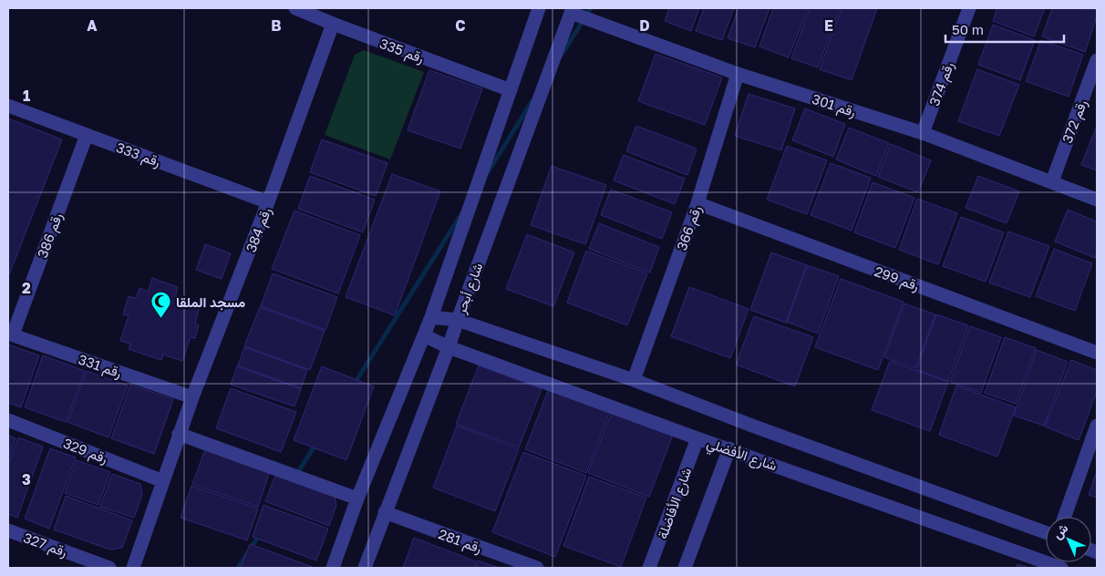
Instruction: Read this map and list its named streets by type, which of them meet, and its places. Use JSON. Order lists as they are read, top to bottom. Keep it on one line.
{"streets":{"street":["رقم 335","رقم 374","رقم 301","رقم 372","رقم 333","رقم 366","رقم 384","رقم 386","رقم 299","شارع أبحر","رقم 331","رقم 329","شارع الأفضلي","شارع الأفاضلة","رقم 281","رقم 327"]},"crossings":[["رقم 335","رقم 384"],["رقم 335","شارع أبحر"],["رقم 374","رقم 301"],["رقم 301","رقم 372"],["رقم 301","رقم 366"],["رقم 301","شارع أبحر"],["رقم 333","رقم 384"],["رقم 333","رقم 386"],["رقم 366","رقم 299"],["رقم 384","رقم 331"],["رقم 384","رقم 329"],["رقم 386","رقم 331"],["شارع أبحر","شارع الأفضلي"],["شارع أبحر","رقم 281"],["شارع الأفضلي","شارع الأفاضلة"]],"places":{"mosque":["مسجد الملقا"]},"scale_bar":"50 m","north":"top left","grid":{"columns":["A","B","C","D","E"],"rows":["1","2","3"]}}
